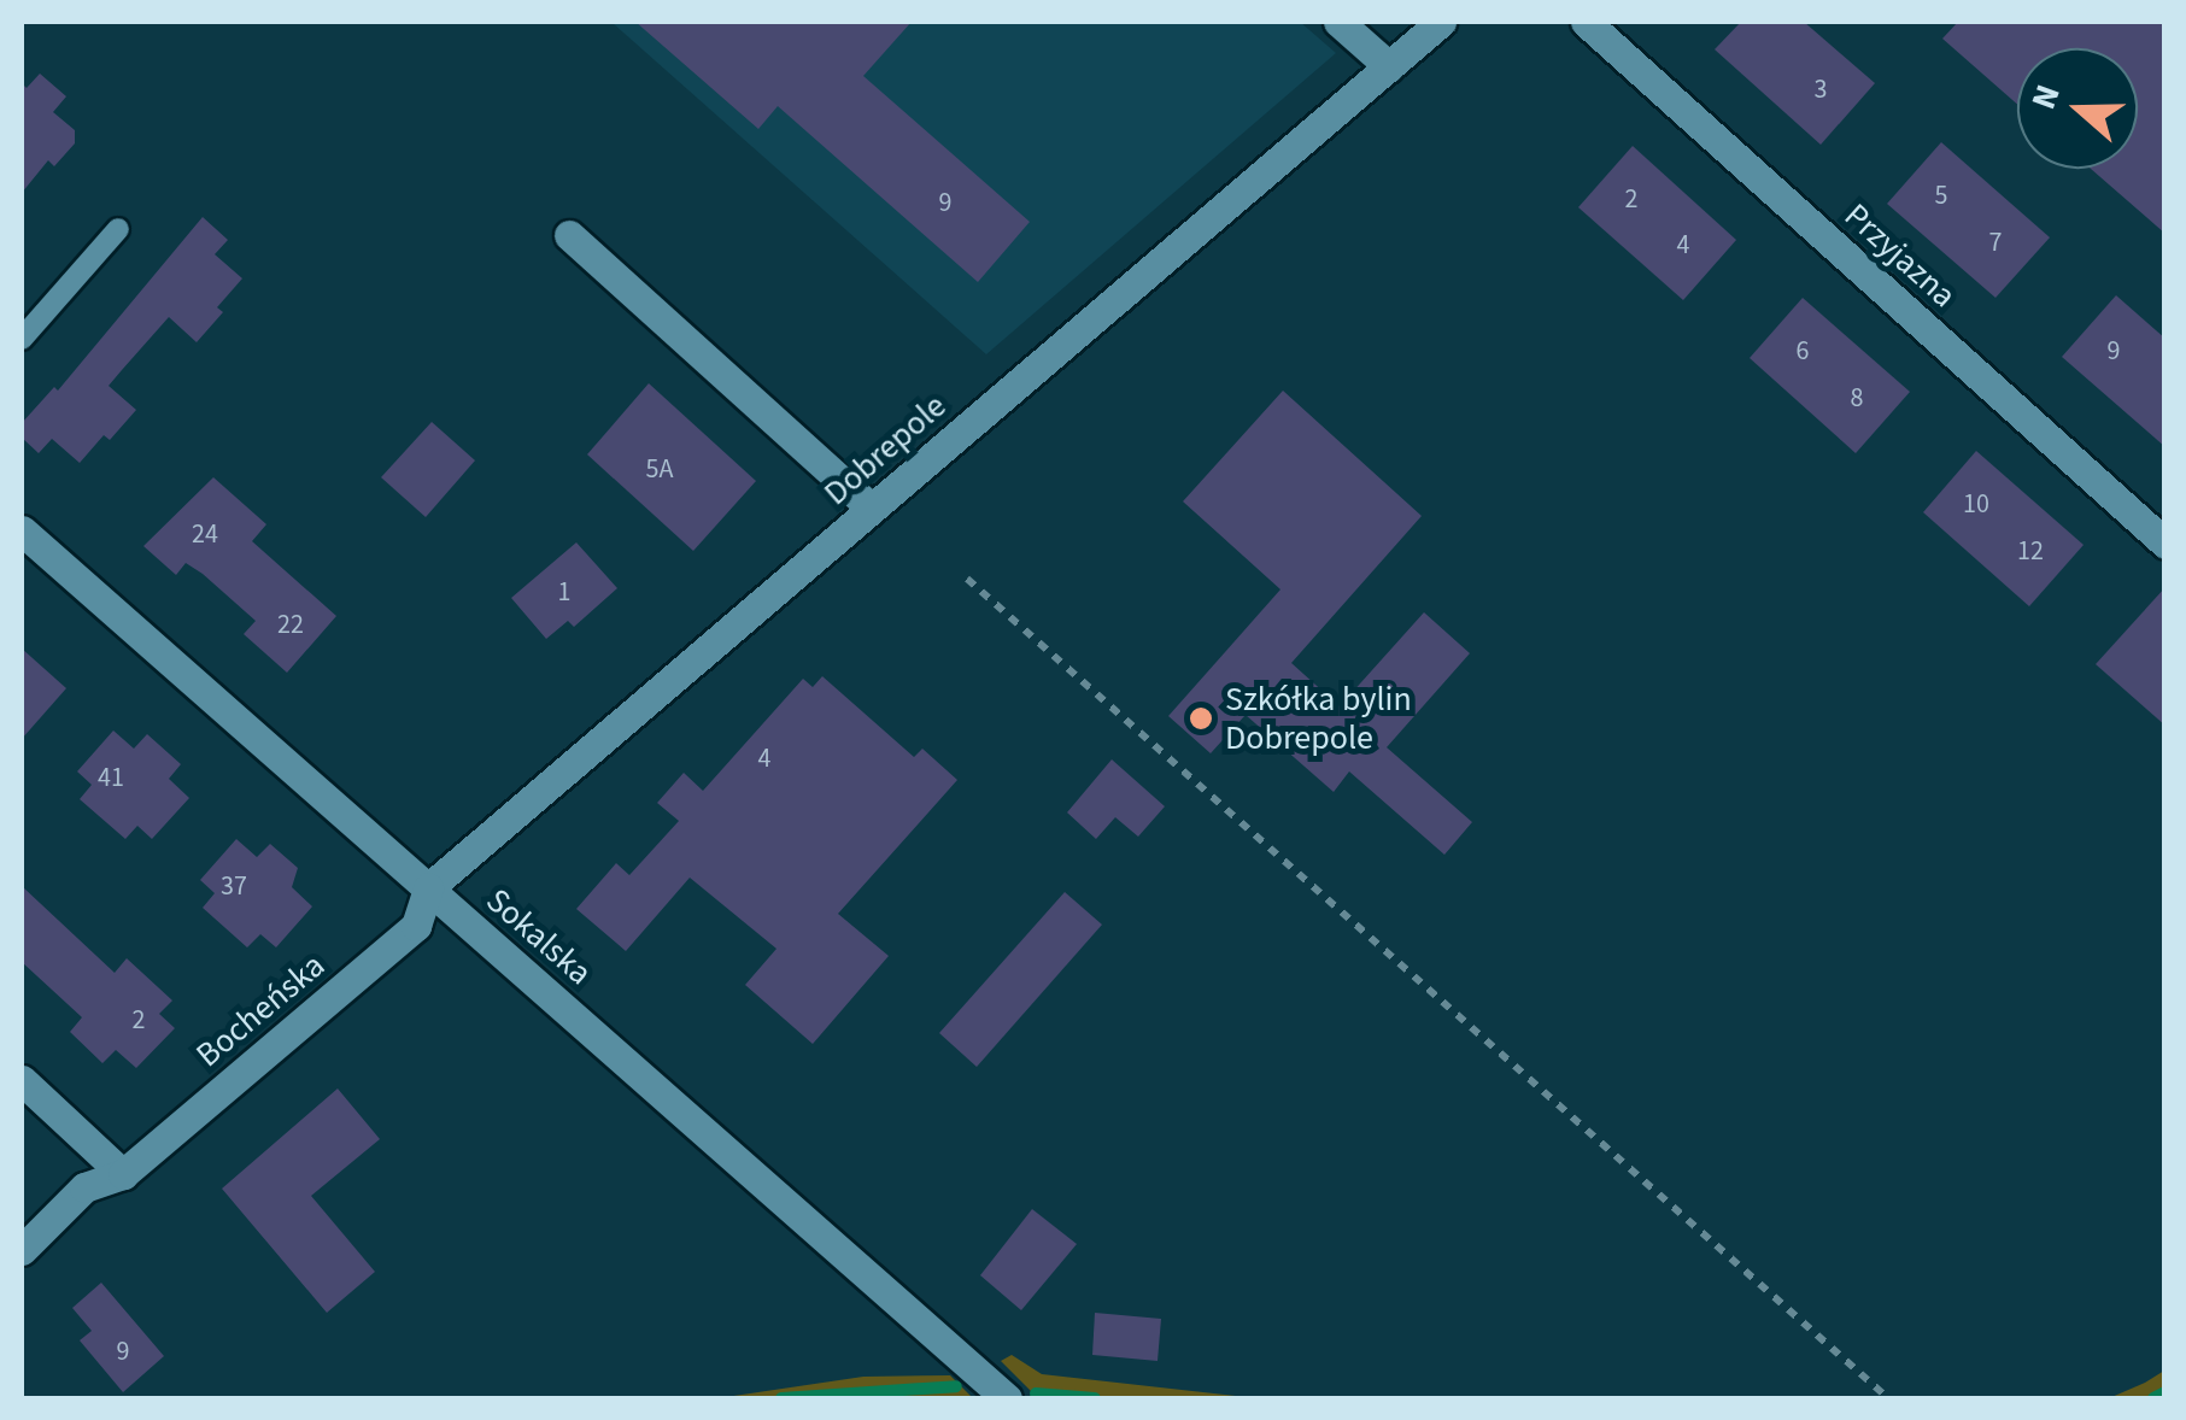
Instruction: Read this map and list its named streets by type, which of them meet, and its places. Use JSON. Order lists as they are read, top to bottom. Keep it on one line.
{"streets":{"street":["Przyjazna","Dobrepole","Sokalska","Bocheńska"]},"crossings":[["Dobrepole","Sokalska"],["Dobrepole","Bocheńska"],["Sokalska","Bocheńska"]],"places":["Szkółka bylin Dobrepole"],"house_numbers":["3","5","2","9","7","4","6","9","8","5A","10","24","12","1","22","4","41","37","2","9"],"north":"left"}
